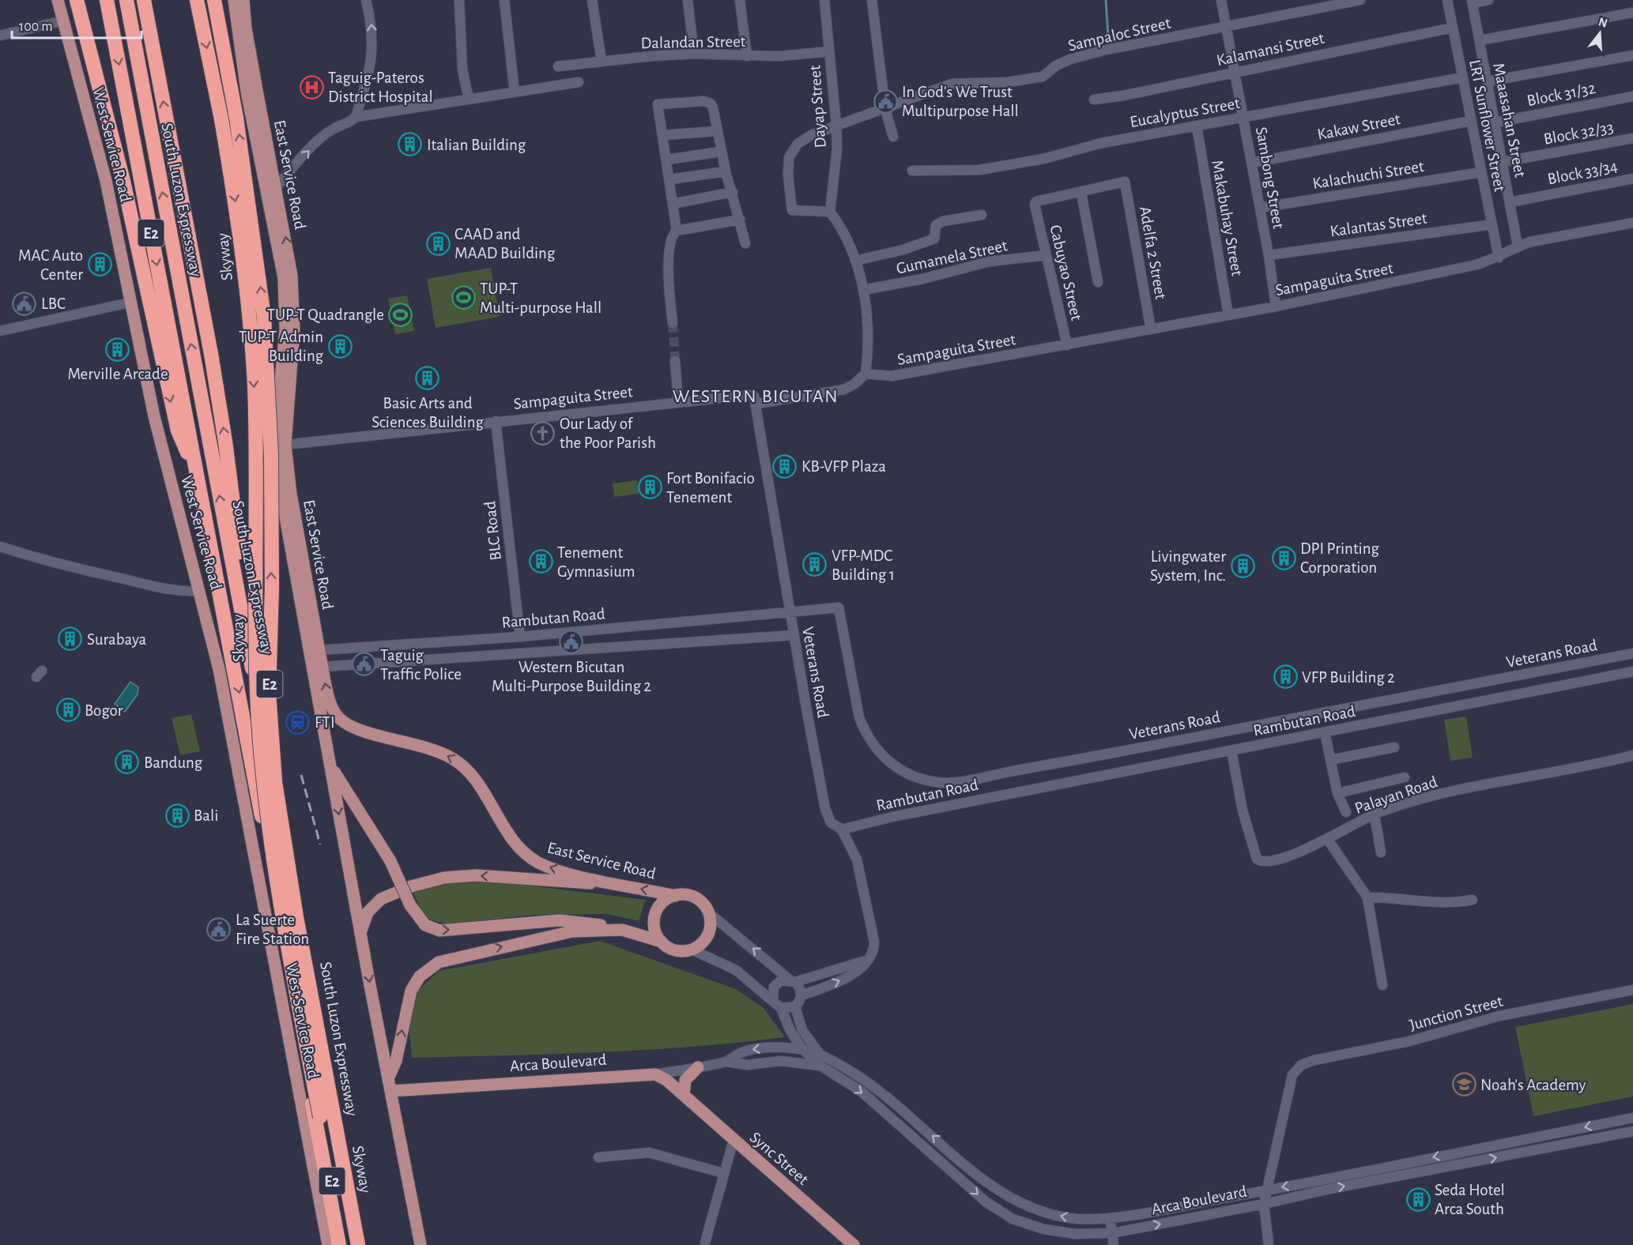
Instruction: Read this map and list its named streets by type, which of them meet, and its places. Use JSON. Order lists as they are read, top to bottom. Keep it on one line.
{"streets":{"highway":["South Luzon Expressway","E2","Skyway"],"main road":["West Service Road","East Service Road","Arca Boulevard","Sync Street"],"street":["Sampaloc Street","Dalandan Street","Kalamansi Street","Block 31/32","Dayap Street","Eucalyptus Street","Maaasahan Street","LRT Sunflower Street","Kakaw Street","Block 32/33","Block 33/34","Kalachuchi Street","Sambong Street","Makabuhay Street","Kalantas Street","Adelfa 2 Street","Gumamela Street","Cabuyao Street","Sampaguita Street","BLC Road","Rambutan Road","Veterans Road","Palayan Road","Junction Street"]},"crossings":[["Sampaloc Street","Dayap Street"],["Sampaloc Street","Sambong Street"],["Dalandan Street","Dayap Street"],["Kalamansi Street","LRT Sunflower Street"],["Kalamansi Street","Sambong Street"],["Block 31/32","Maaasahan Street"],["Eucalyptus Street","LRT Sunflower Street"],["Eucalyptus Street","Sambong Street"],["Eucalyptus Street","Makabuhay Street"],["Maaasahan Street","Block 32/33"],["Maaasahan Street","Block 33/34"],["Maaasahan Street","Sampaguita Street"],["LRT Sunflower Street","Kakaw Street"],["LRT Sunflower Street","Kalachuchi Street"],["LRT Sunflower Street","Kalantas Street"],["LRT Sunflower Street","Sampaguita Street"],["Kakaw Street","Sambong Street"],["East Service Road","Sampaguita Street"],["East Service Road","Rambutan Road"],["East Service Road","Arca Boulevard"],["Kalachuchi Street","Sambong Street"],["Sambong Street","Kalantas Street"],["Sambong Street","Sampaguita Street"],["South Luzon Expressway","Skyway"],["Makabuhay Street","Sampaguita Street"],["Adelfa 2 Street","Cabuyao Street"],["Adelfa 2 Street","Sampaguita Street"],["Gumamela Street","Cabuyao Street"],["Cabuyao Street","Sampaguita Street"],["Sampaguita Street","BLC Road"],["Sampaguita Street","Veterans Road"],["BLC Road","Rambutan Road"],["Rambutan Road","Veterans Road"],["Rambutan Road","Palayan Road"],["Veterans Road","Arca Boulevard"],["Junction Street","Arca Boulevard"],["Arca Boulevard","Sync Street"]],"districts":["WESTERN BICUTAN"],"places":{"hospital":["Taguig-Pateros District Hospital"],"public building":["In God's We Trust Multipurpose Hall","LBC","Western Bicutan Multi-Purpose Building 2","Taguig Traffic Police","La Suerte Fire Station"],"building":["Italian Building","CAAD and MAAD Building","MAC Auto Center","TUP-T Admin Building","Merville Arcade","Basic Arts and Sciences Building","KB-VFP Plaza","Fort Bonifacio Tenement","DPI Printing Corporation","Tenement Gymnasium","VFP-MDC Building 1","Livingwater System, Inc.","Surabaya","VFP Building 2","Bogor","Bandung","Bali","Seda Hotel Arca South"],"sports":["TUP-T Multi-purpose Hall","TUP-T Quadrangle"],"church":["Our Lady of the Poor Parish"],"station":["FTI"],"school or university":["Noah's Academy"]},"scale_bar":"100 m","north":"top"}
